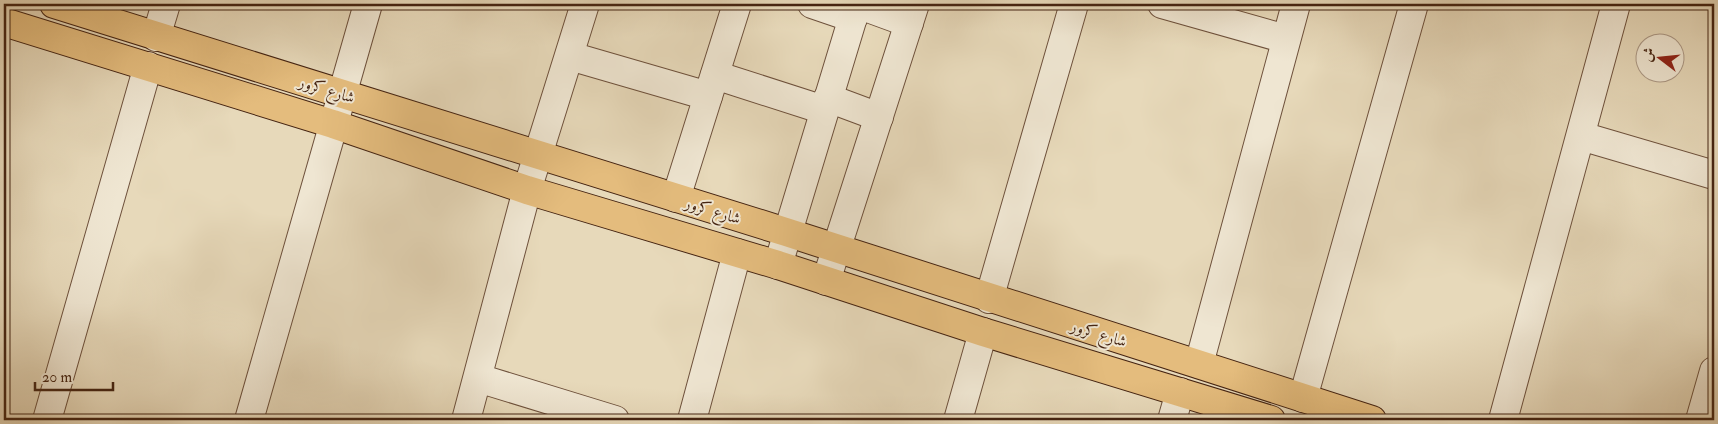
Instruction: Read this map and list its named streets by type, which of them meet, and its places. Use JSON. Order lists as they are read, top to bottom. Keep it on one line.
{"streets":{"main road":["شارع كرور"]},"scale_bar":"20 m","north":"left"}
